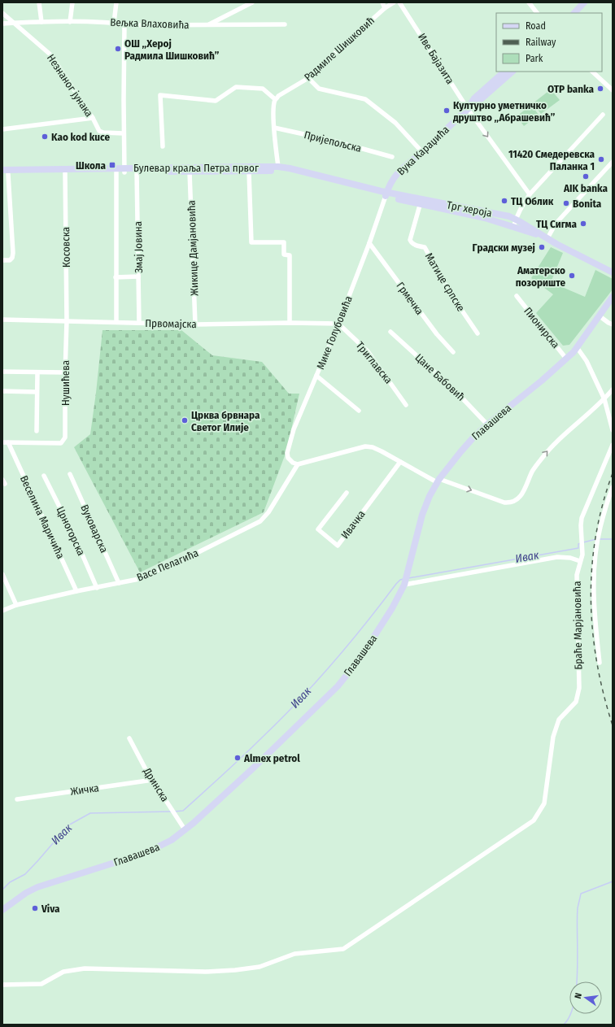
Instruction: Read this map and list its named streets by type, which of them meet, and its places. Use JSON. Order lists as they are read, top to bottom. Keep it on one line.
{"streets":{"main road":["Вука Караџића","Булевар краља Петра првог","Трг хероја","Главашева"],"street":["Вељка Влаховића","Радмиле Шишковић","Иве Бајазита","Незнаног јунака","Пријепољска","Косовска","Змај Јовина","Жикице Дамјановића","Матице српске","Грмечка","Првомајска","Пионирска","Мике Голубовића","Триглавска","Цане Бабовић","Нушићева","Веселина Маричића","Ивачка","Вуковарска","Црногорска","Васе Пелагића","Браће Марјановића","Дринска","Жичка"]},"crossings":[["Вељка Влаховића","Незнаног јунака"],["Иве Бајазита","Вука Караџића"],["Вука Караџића","Булевар краља Петра првог"],["Вука Караџића","Трг хероја"],["Вука Караџића","Мике Голубовића"],["Булевар краља Петра првог","Трг хероја"],["Булевар краља Петра првог","Косовска"],["Булевар краља Петра првог","Змај Јовина"],["Булевар краља Петра првог","Жикице Дамјановића"],["Булевар краља Петра првог","Мике Голубовића"],["Трг хероја","Матице српске"],["Трг хероја","Мике Голубовића"],["Косовска","Првомајска"],["Косовска","Нушићева"],["Змај Јовина","Првомајска"],["Жикице Дамјановића","Првомајска"],["Грмечка","Мике Голубовића"],["Првомајска","Мике Голубовића"],["Првомајска","Триглавска"],["Првомајска","Нушићева"],["Пионирска","Главашева"],["Мике Голубовића","Триглавска"],["Мике Голубовића","Васе Пелагића"],["Цане Бабовић","Главашева"],["Нушићева","Веселина Маричића"],["Главашева","Дринска"],["Веселина Маричића","Васе Пелагића"],["Вуковарска","Васе Пелагића"],["Црногорска","Васе Пелагића"],["Дринска","Жичка"]],"one_way":["Иве Бајазита"],"water":["Ивак"],"places":{"other":["ОШ „Херој Радмила Шишковић”","OTP banka","Културно уметничко друштво „Абрашевић”","Kao kod kuce","11420 Смедеревска Паланка 1","AIK banka","ТЦ Облик","Bonita","ТЦ Сигма","Градски музеј","Аматерско позориште","Црква брвнара Светог Илије","Almex petrol","Viva"],"transit":["Школа"]},"legend":["Road","Railway","Park"],"north":"left"}
